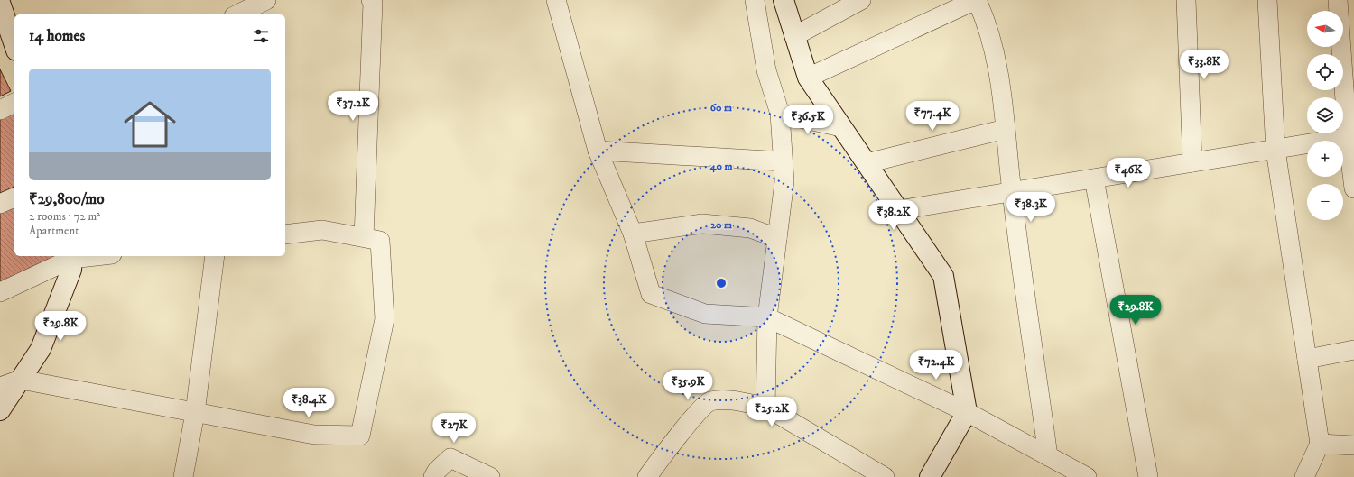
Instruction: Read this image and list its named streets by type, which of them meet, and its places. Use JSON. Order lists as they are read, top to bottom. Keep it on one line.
{"north":"left","page":{"map_buttons":["+","−"],"heading":"14 homes","price":["₹33.8K","₹37.2K","₹77.4K","₹36.5K","₹46K","₹38.3K","₹38.2K","₹29.8K","₹29.8K","₹72.4K","₹35.9K","₹38.4K","₹25.2K","₹27K"],"list":[{"name":"₹29,800/mo","note":"2 rooms · 72 m² · Apartment"}]},"rings":["60 m","40 m","20 m"]}
